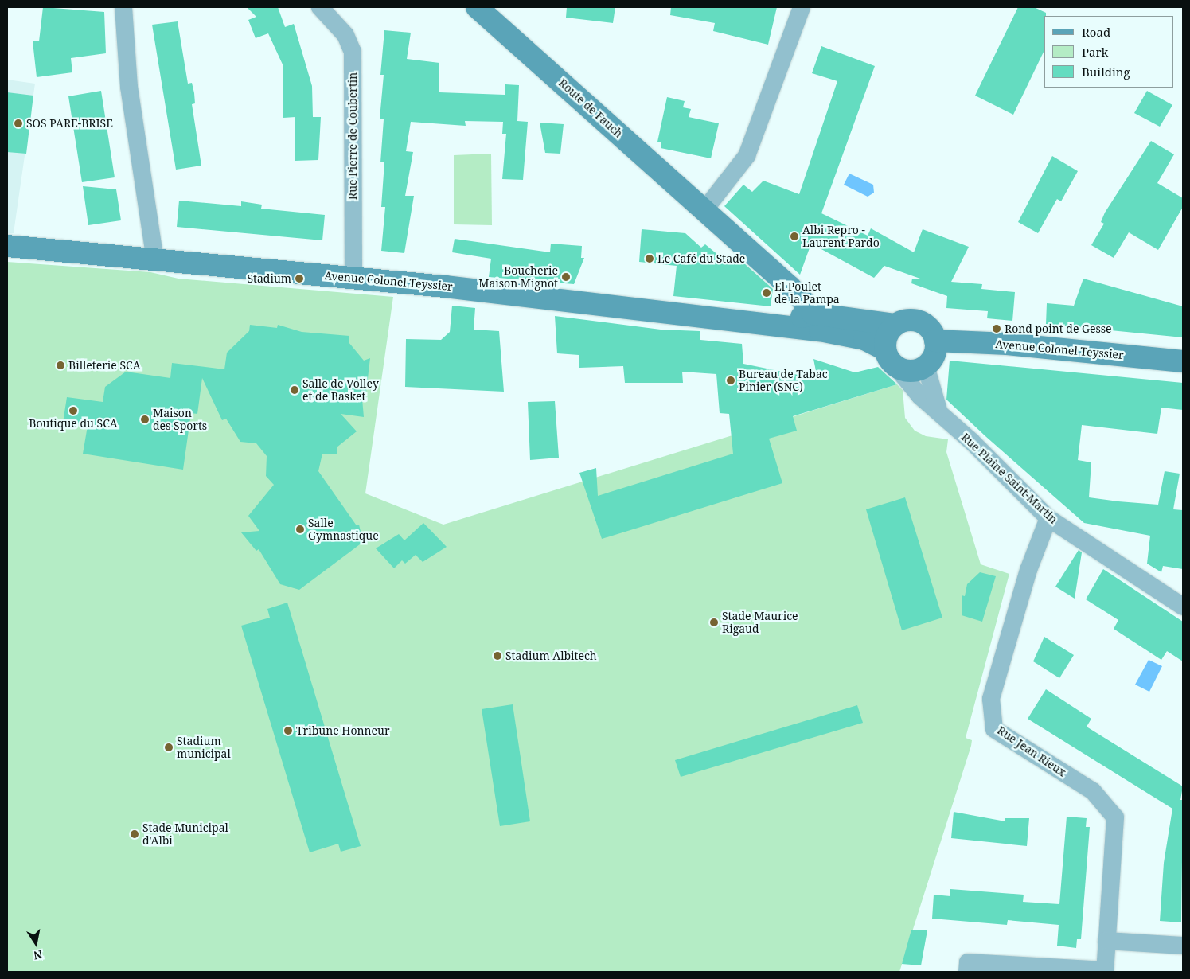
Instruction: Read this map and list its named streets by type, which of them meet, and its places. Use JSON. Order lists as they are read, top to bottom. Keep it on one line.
{"streets":{"main road":["Route de Fauch","Avenue Colonel Teyssier"],"street":["Rue Pierre de Coubertin","Rue Plaine Saint-Martin","Rue Jean Rieux"]},"crossings":[["Route de Fauch","Avenue Colonel Teyssier"],["Rue Pierre de Coubertin","Avenue Colonel Teyssier"],["Avenue Colonel Teyssier","Rue Plaine Saint-Martin"],["Rue Plaine Saint-Martin","Rue Jean Rieux"]],"places":["SOS PARE-BRISE","Albi Repro - Laurent Pardo","Le Café du Stade","Boucherie Maison Mignot","Stadium","El Poulet de la Pampa","Rond point de Gesse","Billeterie SCA","Bureau de Tabac Pinier (SNC)","Salle de Volley et de Basket","Boutique du SCA","Maison des Sports","Salle Gymnastique","Stade Maurice Rigaud","Stadium Albitech","Tribune Honneur","Stadium municipal","Stade Municipal d'Albi"],"legend":["Road","Park","Building"],"north":"bottom"}
